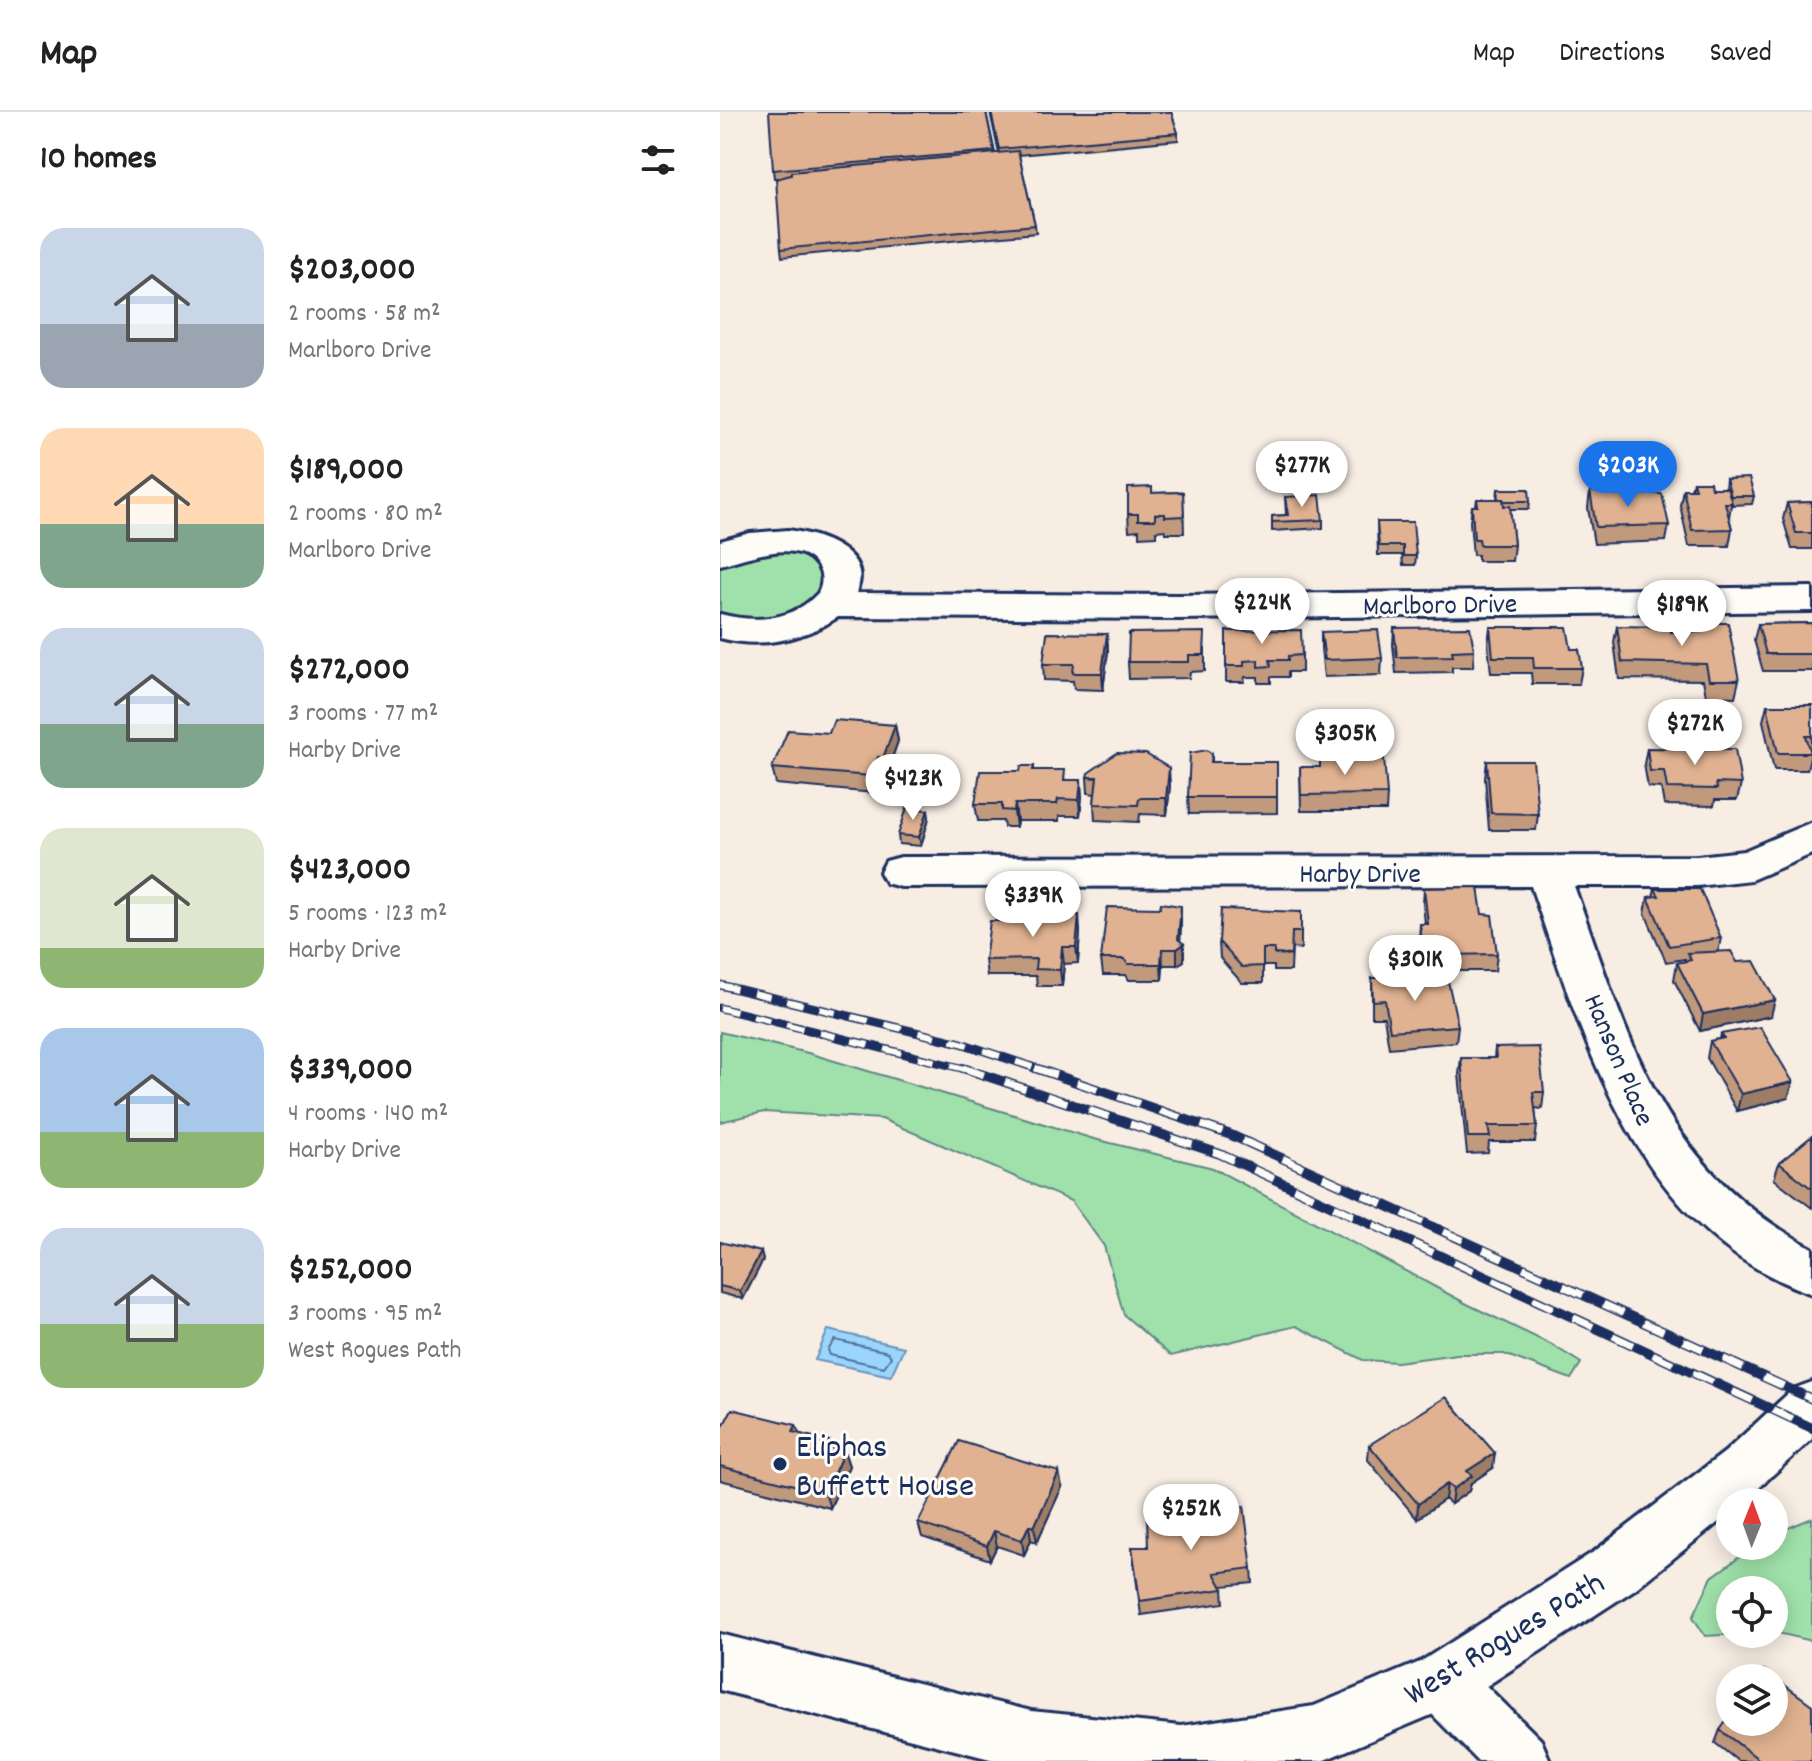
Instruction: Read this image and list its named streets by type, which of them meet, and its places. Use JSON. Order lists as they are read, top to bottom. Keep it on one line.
{"streets":{"street":["Marlboro Drive","Harby Drive","Hanson Place","West Rogues Path"]},"crossings":[["Harby Drive","Hanson Place"]],"places":["Eliphas Buffett House"],"north":"top","page":{"header":"Map","nav":["Map","Directions","Saved"],"heading":"10 homes","list":[{"name":"$203,000","note":"2 rooms · 58 m² · Marlboro Drive"},{"name":"$189,000","note":"2 rooms · 80 m² · Marlboro Drive"},{"name":"$272,000","note":"3 rooms · 77 m² · Harby Drive"},{"name":"$423,000","note":"5 rooms · 123 m² · Harby Drive"},{"name":"$339,000","note":"4 rooms · 140 m² · Harby Drive"},{"name":"$252,000","note":"3 rooms · 95 m² · West Rogues Path"}],"price":["$277K","$203K","$224K","$189K","$272K","$305K","$423K","$339K","$301K","$252K"]}}
